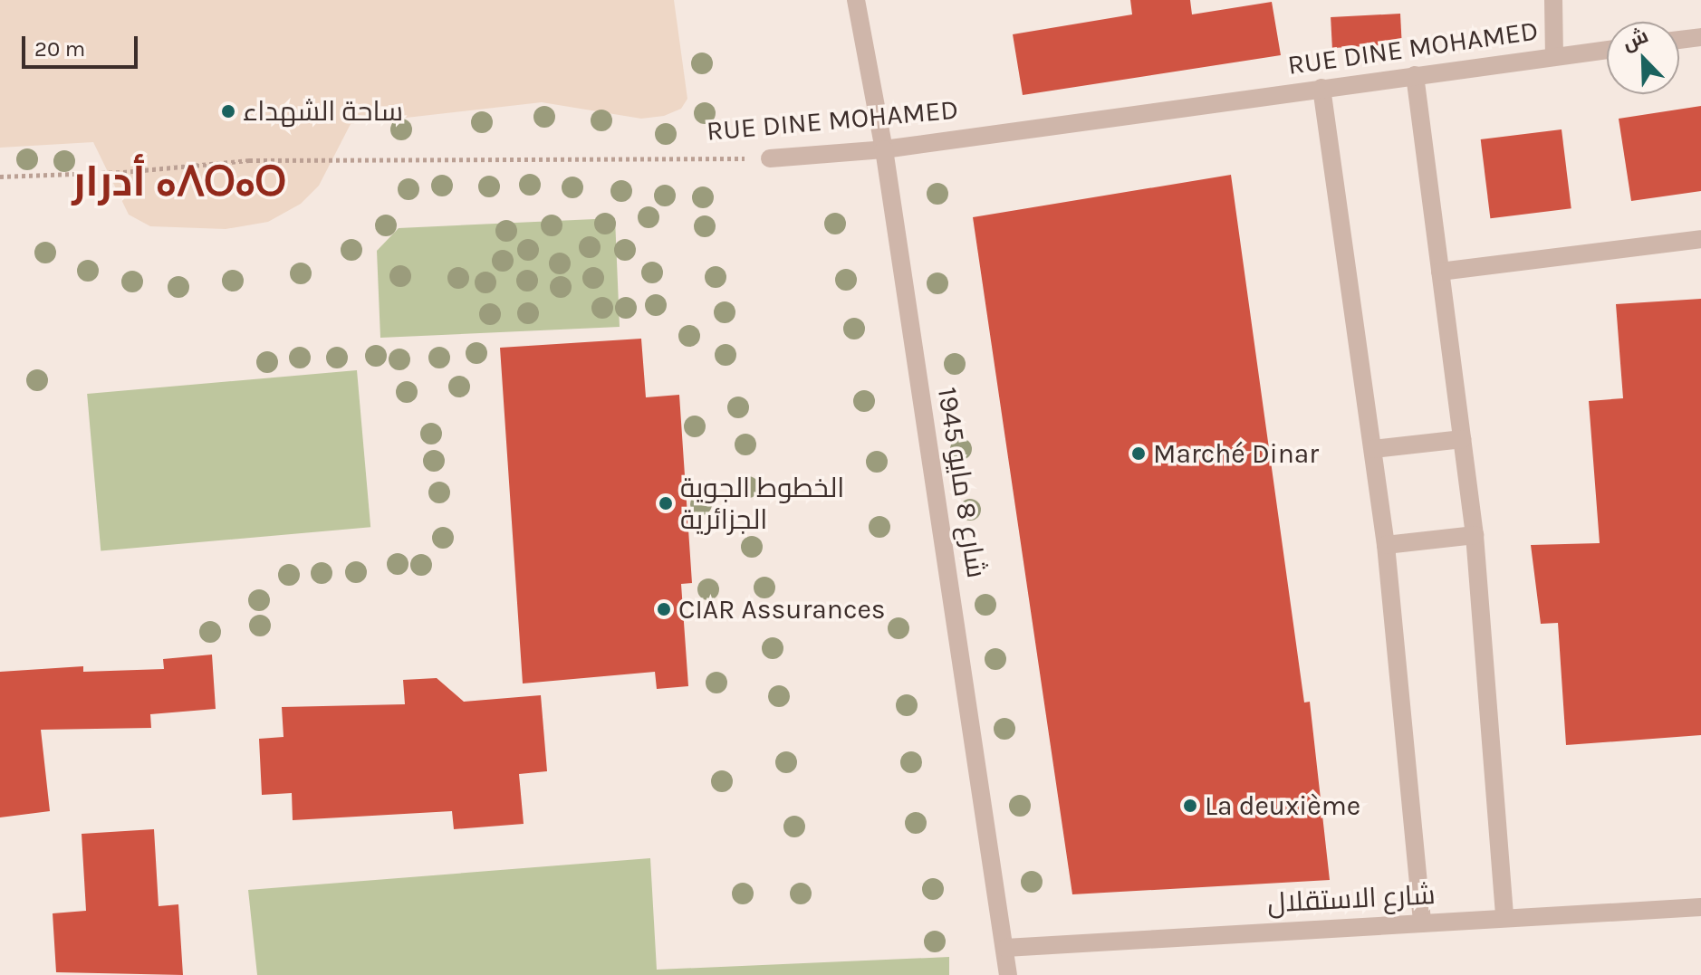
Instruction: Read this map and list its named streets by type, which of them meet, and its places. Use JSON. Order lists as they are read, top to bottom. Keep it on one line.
{"streets":{"street":["RUE DINE MOHAMED","شارع 8 مايو 1945","شارع الاستقلال"]},"crossings":[["RUE DINE MOHAMED","شارع 8 مايو 1945"],["شارع 8 مايو 1945","شارع الاستقلال"]],"districts":["أدرار ⴰⴷⵔⴰⵔ"],"places":["ساحة الشهداء","Marché Dinar","الخطوط الجوية الجزائرية","CIAR Assurances","La deuxième"],"scale_bar":"20 m","north":"top left"}
